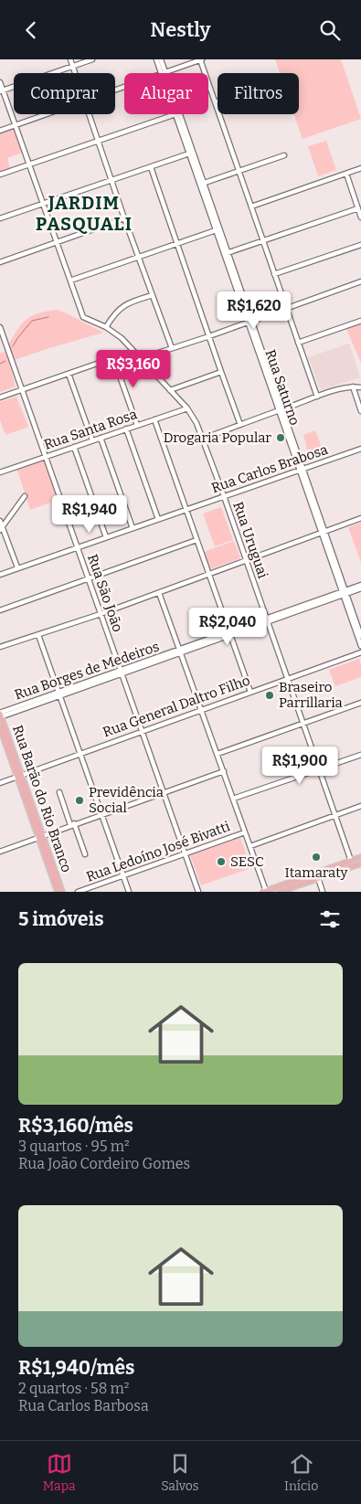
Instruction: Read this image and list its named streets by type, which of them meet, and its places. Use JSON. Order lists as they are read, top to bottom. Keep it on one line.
{"streets":{"main road":["Rua Barão do Rio Branco"],"street":["Rua Saturno","Rua Santa Rosa","Rua Carlos Brabosa","Rua Uruguai","Rua São João","Rua Borges de Medeiros","Rua General Daltro Filho","Rua Ledoíno José Bivatti"]},"crossings":[["Rua Saturno","Rua Carlos Brabosa"],["Rua Saturno","Rua Borges de Medeiros"],["Rua Santa Rosa","Rua Uruguai"],["Rua Santa Rosa","Rua São João"],["Rua Carlos Brabosa","Rua Uruguai"],["Rua Carlos Brabosa","Rua São João"],["Rua Uruguai","Rua Borges de Medeiros"],["Rua Uruguai","Rua General Daltro Filho"],["Rua São João","Rua Borges de Medeiros"],["Rua São João","Rua General Daltro Filho"],["Rua São João","Rua Ledoíno José Bivatti"],["Rua Borges de Medeiros","Rua Barão do Rio Branco"],["Rua General Daltro Filho","Rua Barão do Rio Branco"]],"districts":["JARDIM PASQUALI"],"places":["Drogaria Popular","Braseiro Parrillaria","Previdência Social","Itamaraty","SESC"],"page":{"header":"Nestly","chip":["Comprar","Alugar","Filtros"],"price":["R$1,620","R$3,160","R$1,940","R$2,040","R$1,900"],"heading":"5 imóveis","list":[{"name":"R$3,160/mês","note":"3 quartos · 95 m² · Rua João Cordeiro Gomes"},{"name":"R$1,940/mês","note":"2 quartos · 58 m² · Rua Carlos Barbosa"}],"tabs":["Mapa","Salvos","Início"]}}
